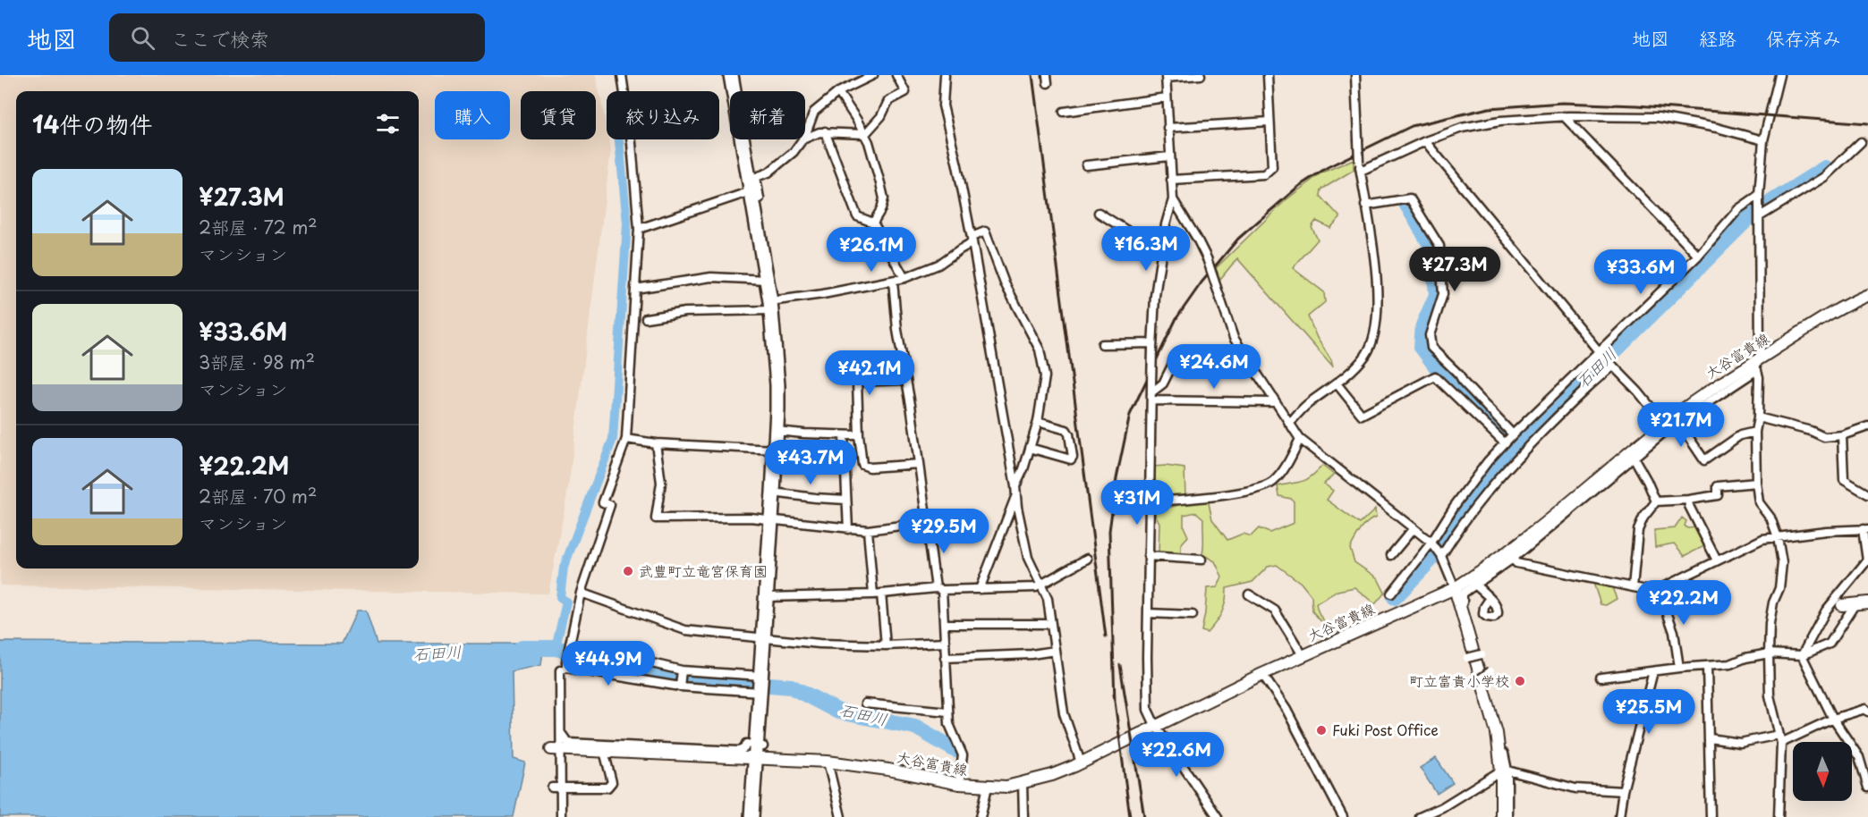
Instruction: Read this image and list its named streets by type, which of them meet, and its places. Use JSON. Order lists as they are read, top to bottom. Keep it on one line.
{"streets":{"main road":["大谷富貴線"]},"water":["石田川"],"places":["武豊町立竜宮保育園","町立富貴小学校","Fuki Post Office"],"north":"bottom","page":{"header":"地図","search":"ここで検索","nav":["地図","経路","保存済み"],"chip":["購入","賃貸","絞り込み","新着"],"heading":"14件の物件","list":[{"name":"¥27.3M","note":"2部屋 · 72 m² · マンション"},{"name":"¥33.6M","note":"3部屋 · 98 m² · マンション"},{"name":"¥22.2M","note":"2部屋 · 70 m² · マンション"}],"price":["¥16.3M","¥26.1M","¥27.3M","¥33.6M","¥24.6M","¥42.1M","¥21.7M","¥43.7M","¥31M","¥29.5M","¥22.2M","¥44.9M","¥25.5M","¥22.6M"]}}
